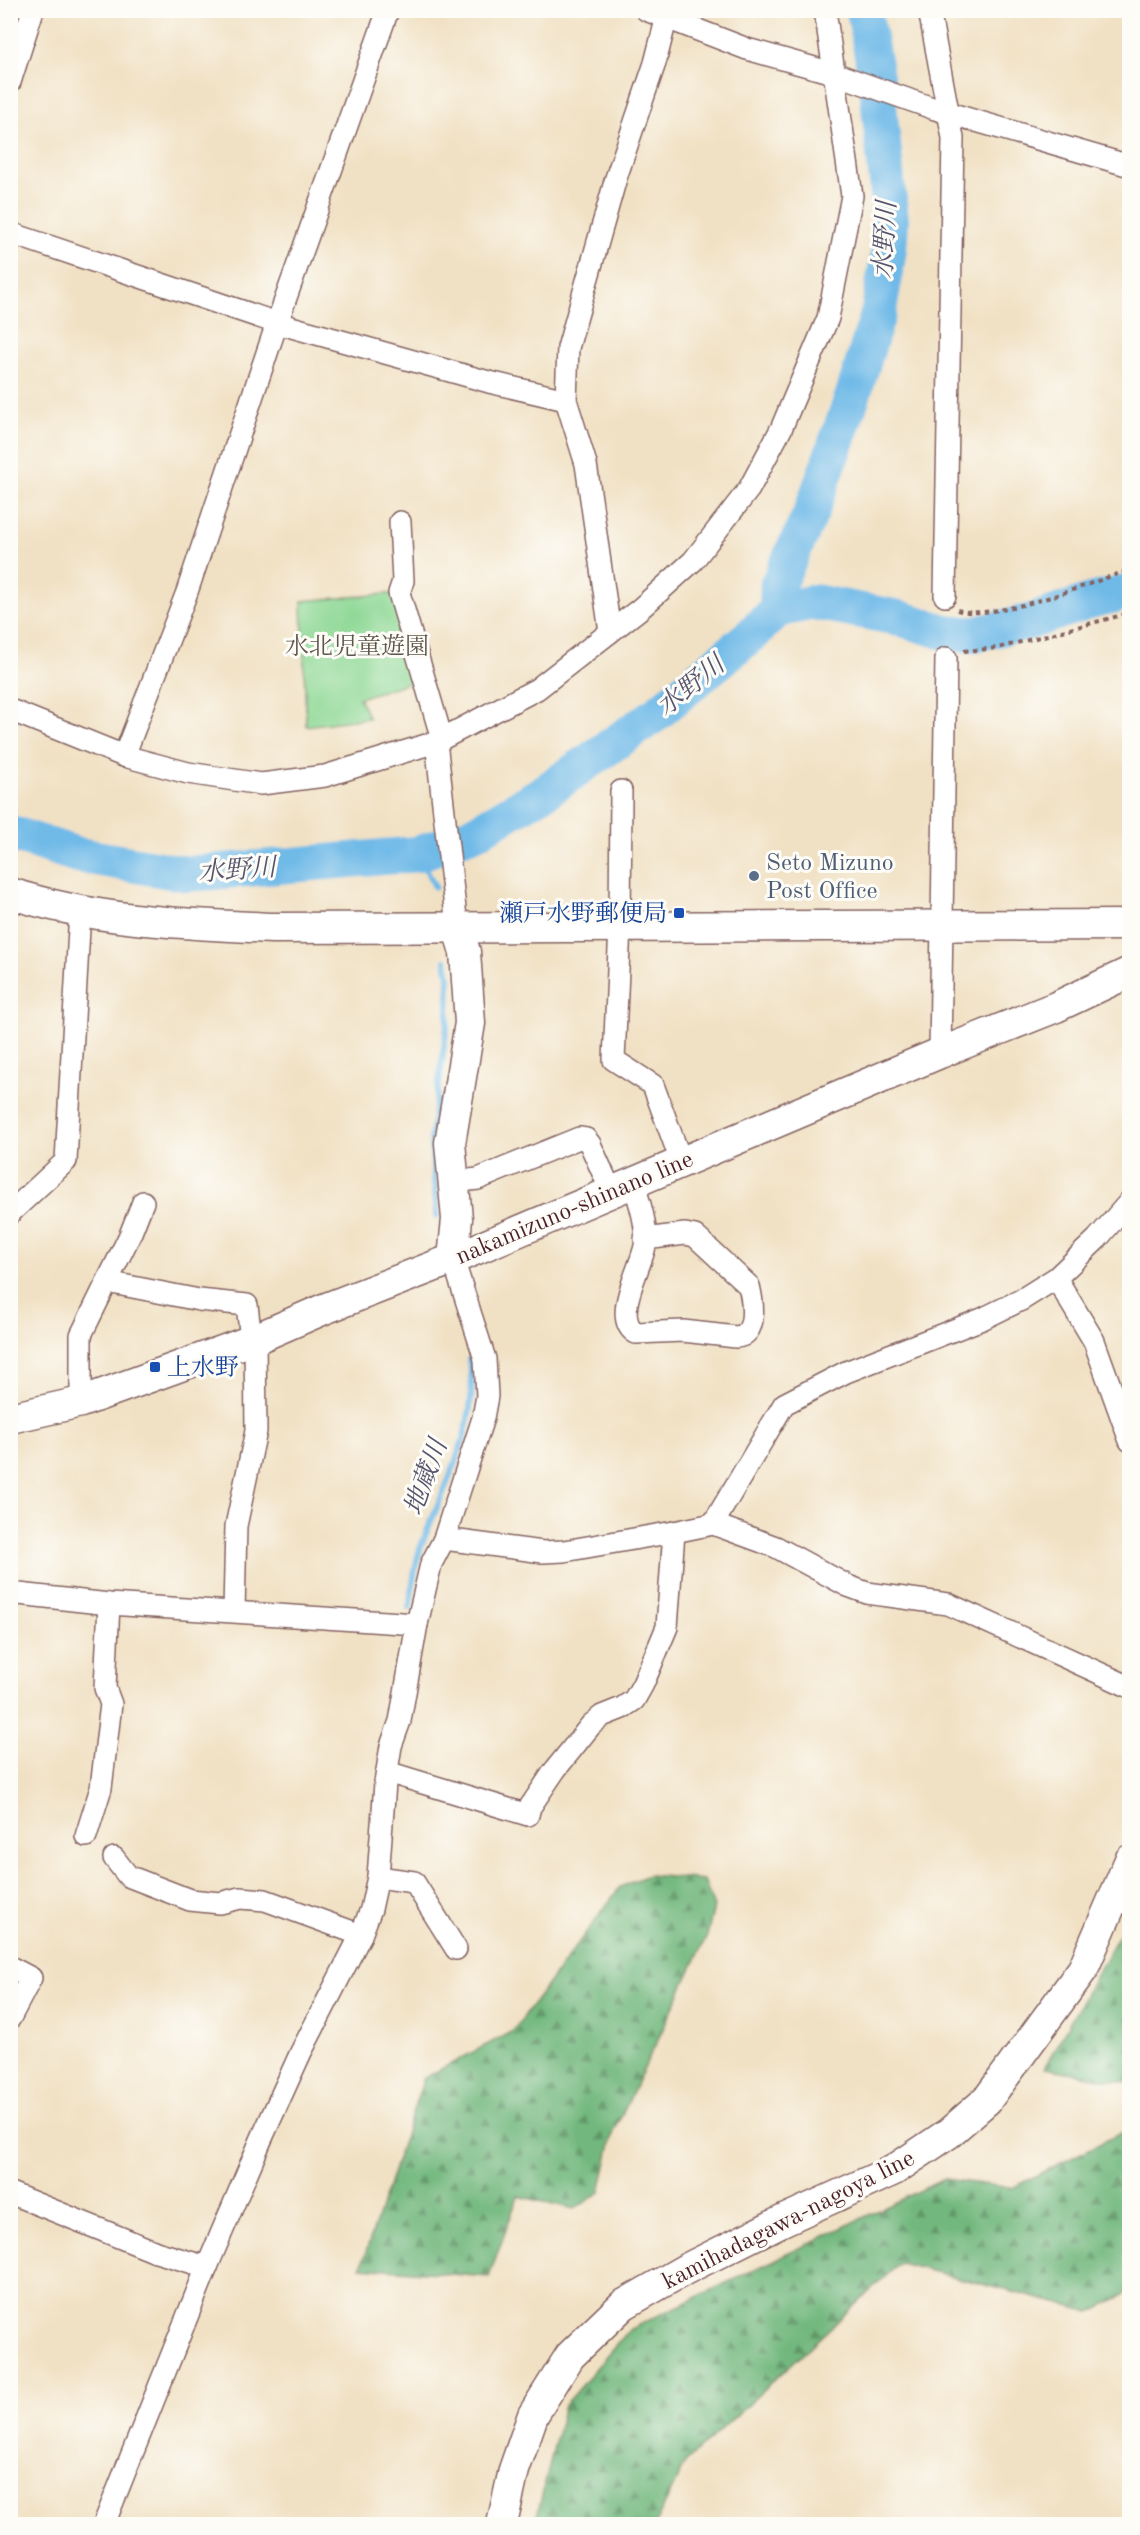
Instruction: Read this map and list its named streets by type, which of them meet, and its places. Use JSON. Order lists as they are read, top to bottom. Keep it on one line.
{"streets":{"main road":["nakamizuno-shinano line","kamihadagawa-nagoya line"]},"water":["水野川","地蔵川"],"parks":["水北児童遊園"],"places":{"other":["Seto Mizuno Post Office"],"transit":["瀬戸水野郵便局","上水野"]}}
